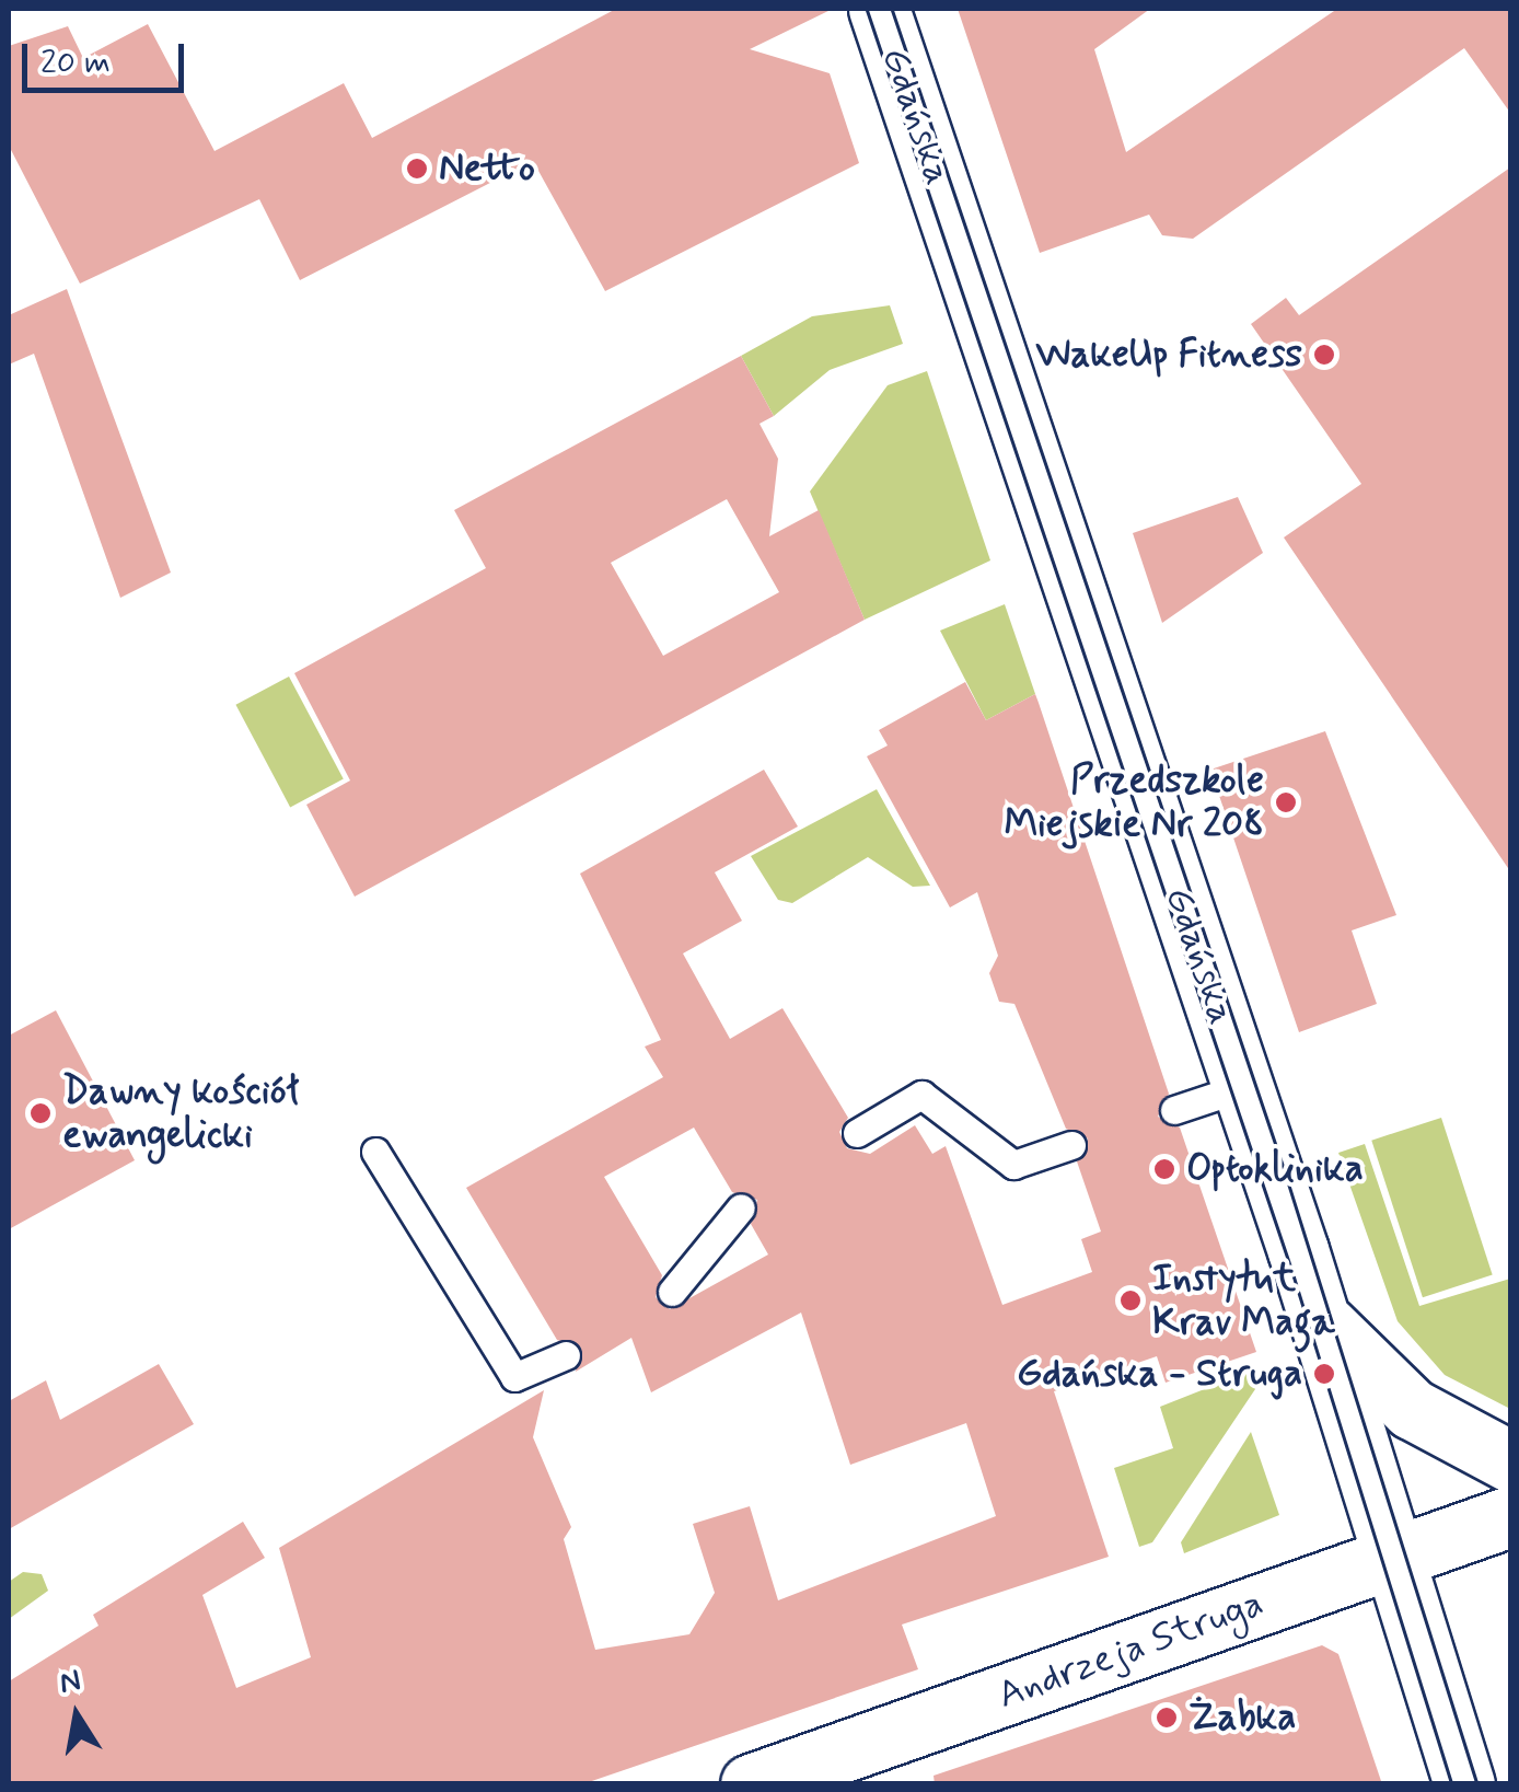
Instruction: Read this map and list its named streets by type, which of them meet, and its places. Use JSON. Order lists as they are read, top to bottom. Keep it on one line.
{"streets":{"street":["Gdańska","Andrzeja Struga"]},"crossings":[["Gdańska","Andrzeja Struga"]],"places":["Netto","WakeUp Fitness","Przedszkole Miejskie Nr 208","Dawny kościół ewangelicki","Optoklinika","Instytut Krav Maga","Gdańska - Struga","Żabka"],"scale_bar":"20 m","north":"top"}
